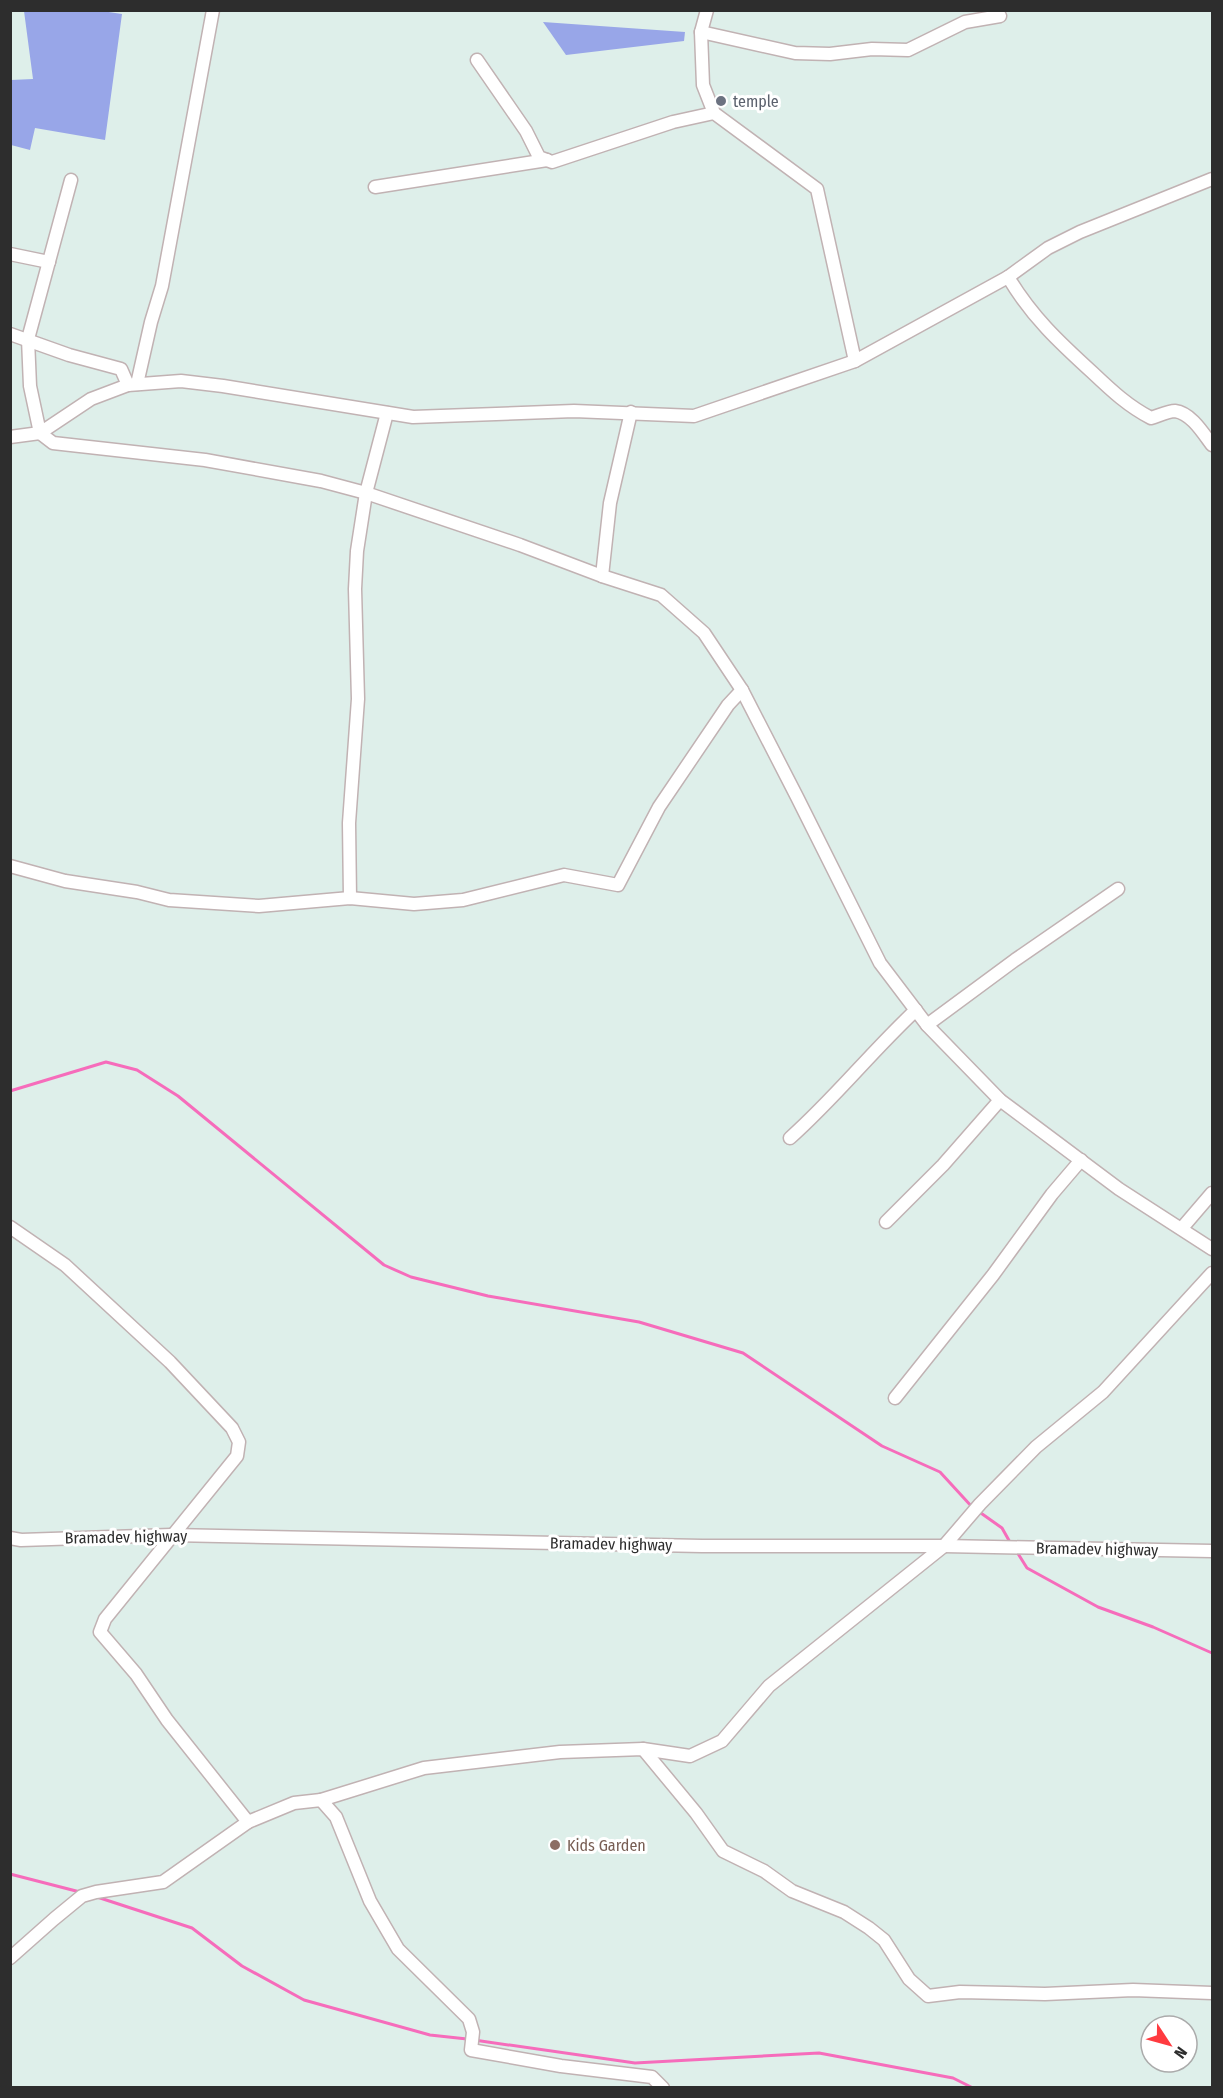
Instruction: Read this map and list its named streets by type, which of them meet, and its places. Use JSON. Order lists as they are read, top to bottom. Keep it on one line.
{"streets":{"street":["Bramadev highway"]},"places":["temple","Kids Garden"],"north":"bottom right"}
